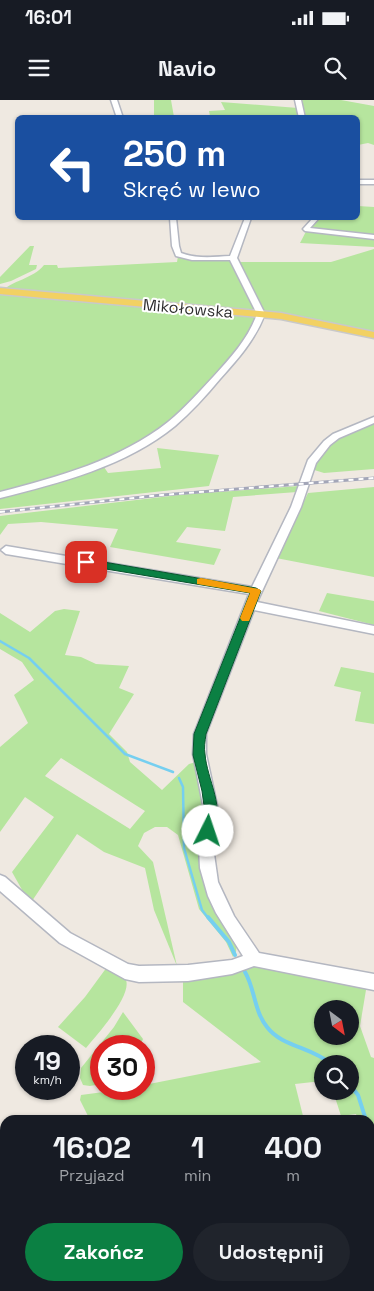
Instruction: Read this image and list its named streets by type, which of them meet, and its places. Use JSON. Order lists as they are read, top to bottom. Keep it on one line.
{"streets":{"main road":["Mikołowska"]},"north":"bottom right","page":{"status":"16:01","header":"Navio","turn":["250 m","Skręć w lewo"],"speed":"19 km/h","limit":"30","eta":["16:02","Przyjazd","1","min","400","m"],"buttons":["Zakończ","Udostępnij"]}}
